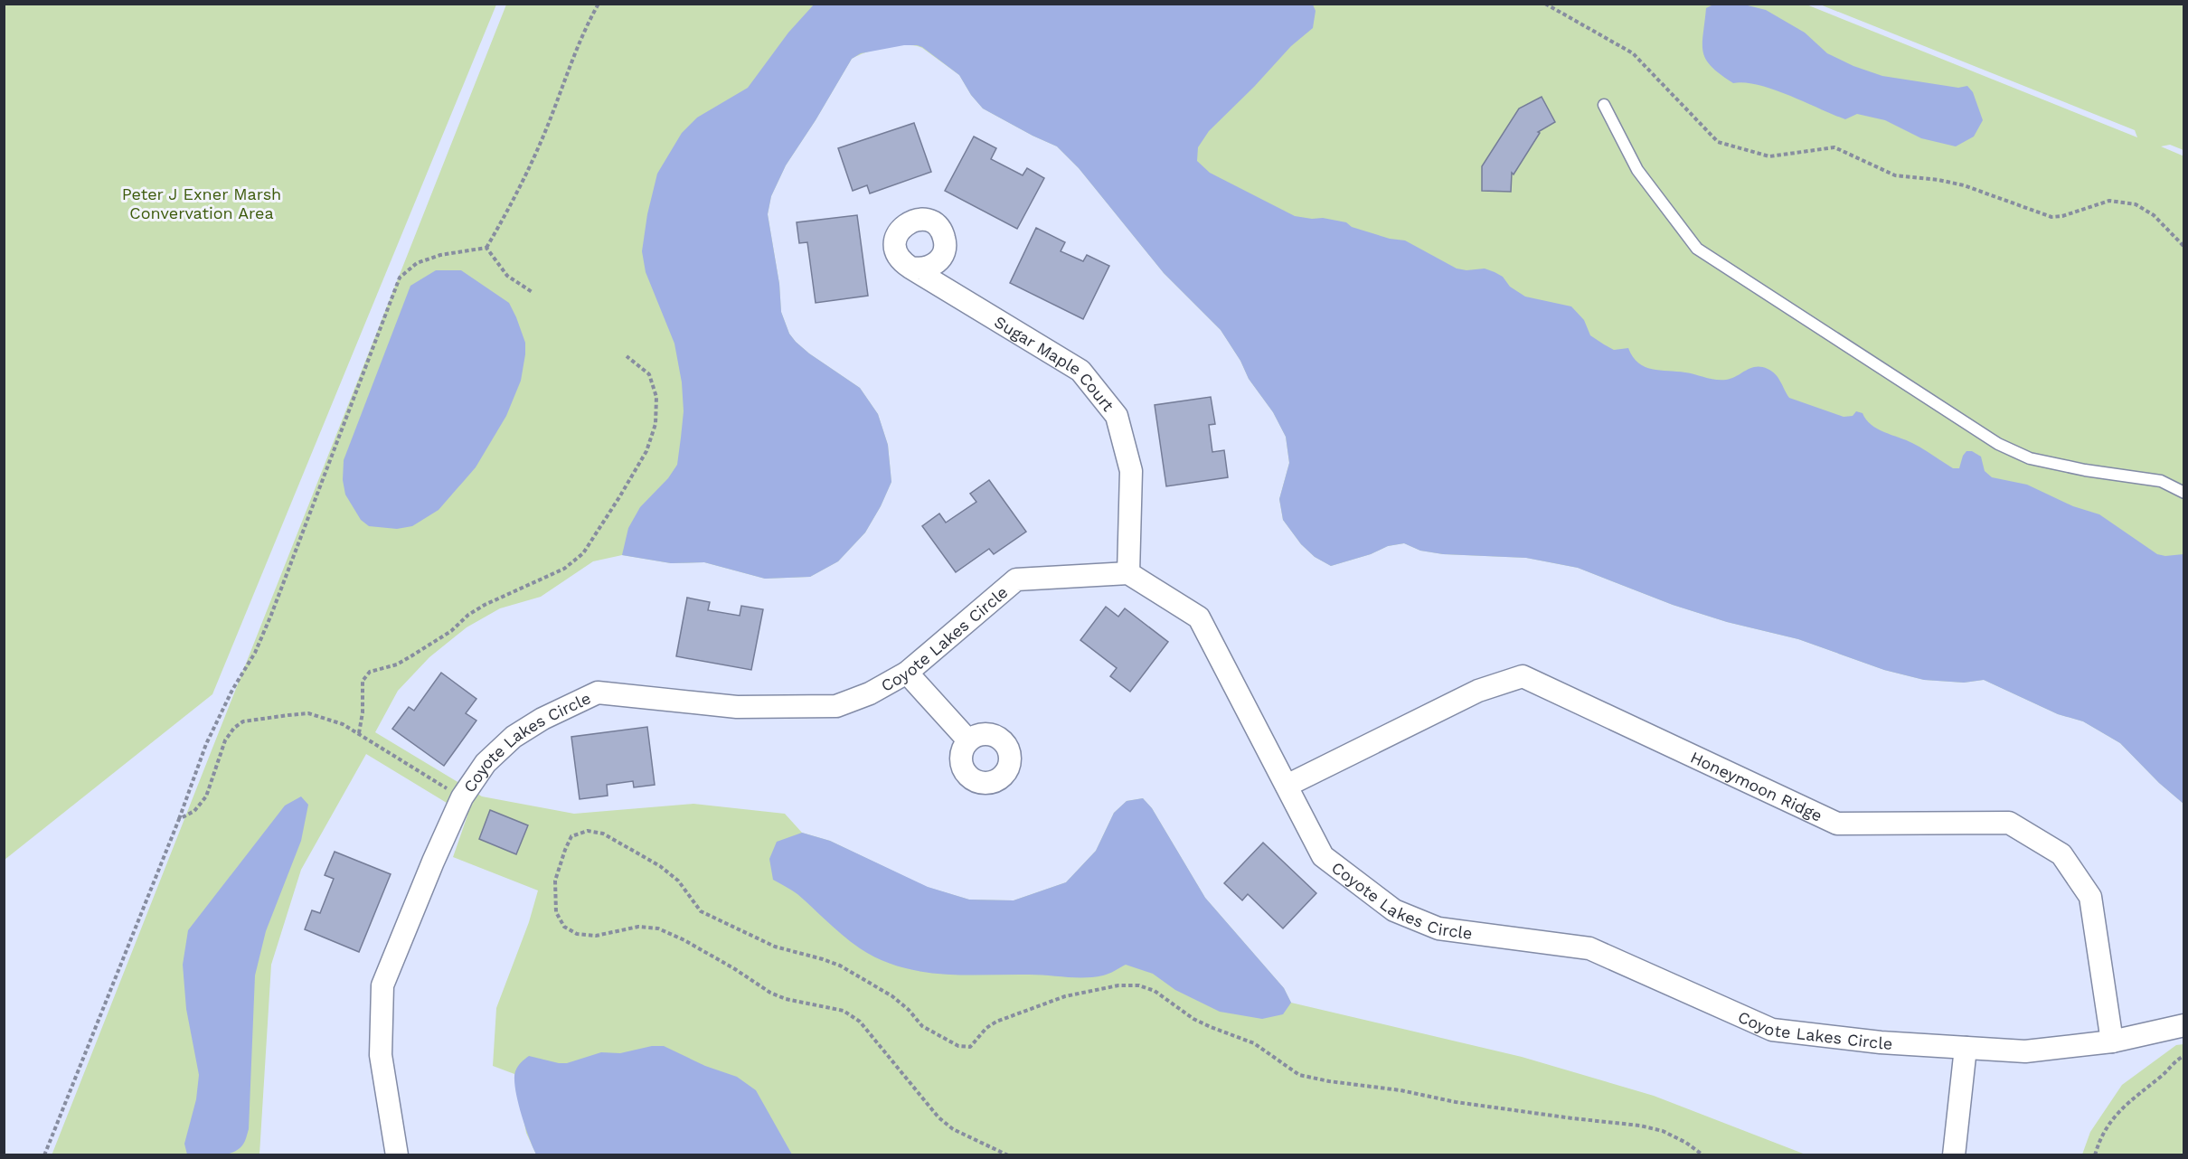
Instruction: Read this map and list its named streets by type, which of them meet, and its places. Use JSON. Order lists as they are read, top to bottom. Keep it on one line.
{"streets":{"street":["Sugar Maple Court","Coyote Lakes Circle","Honeymoon Ridge"]},"crossings":[["Sugar Maple Court","Coyote Lakes Circle"],["Coyote Lakes Circle","Honeymoon Ridge"]],"parks":["Peter J Exner Marsh Convervation Area"]}
